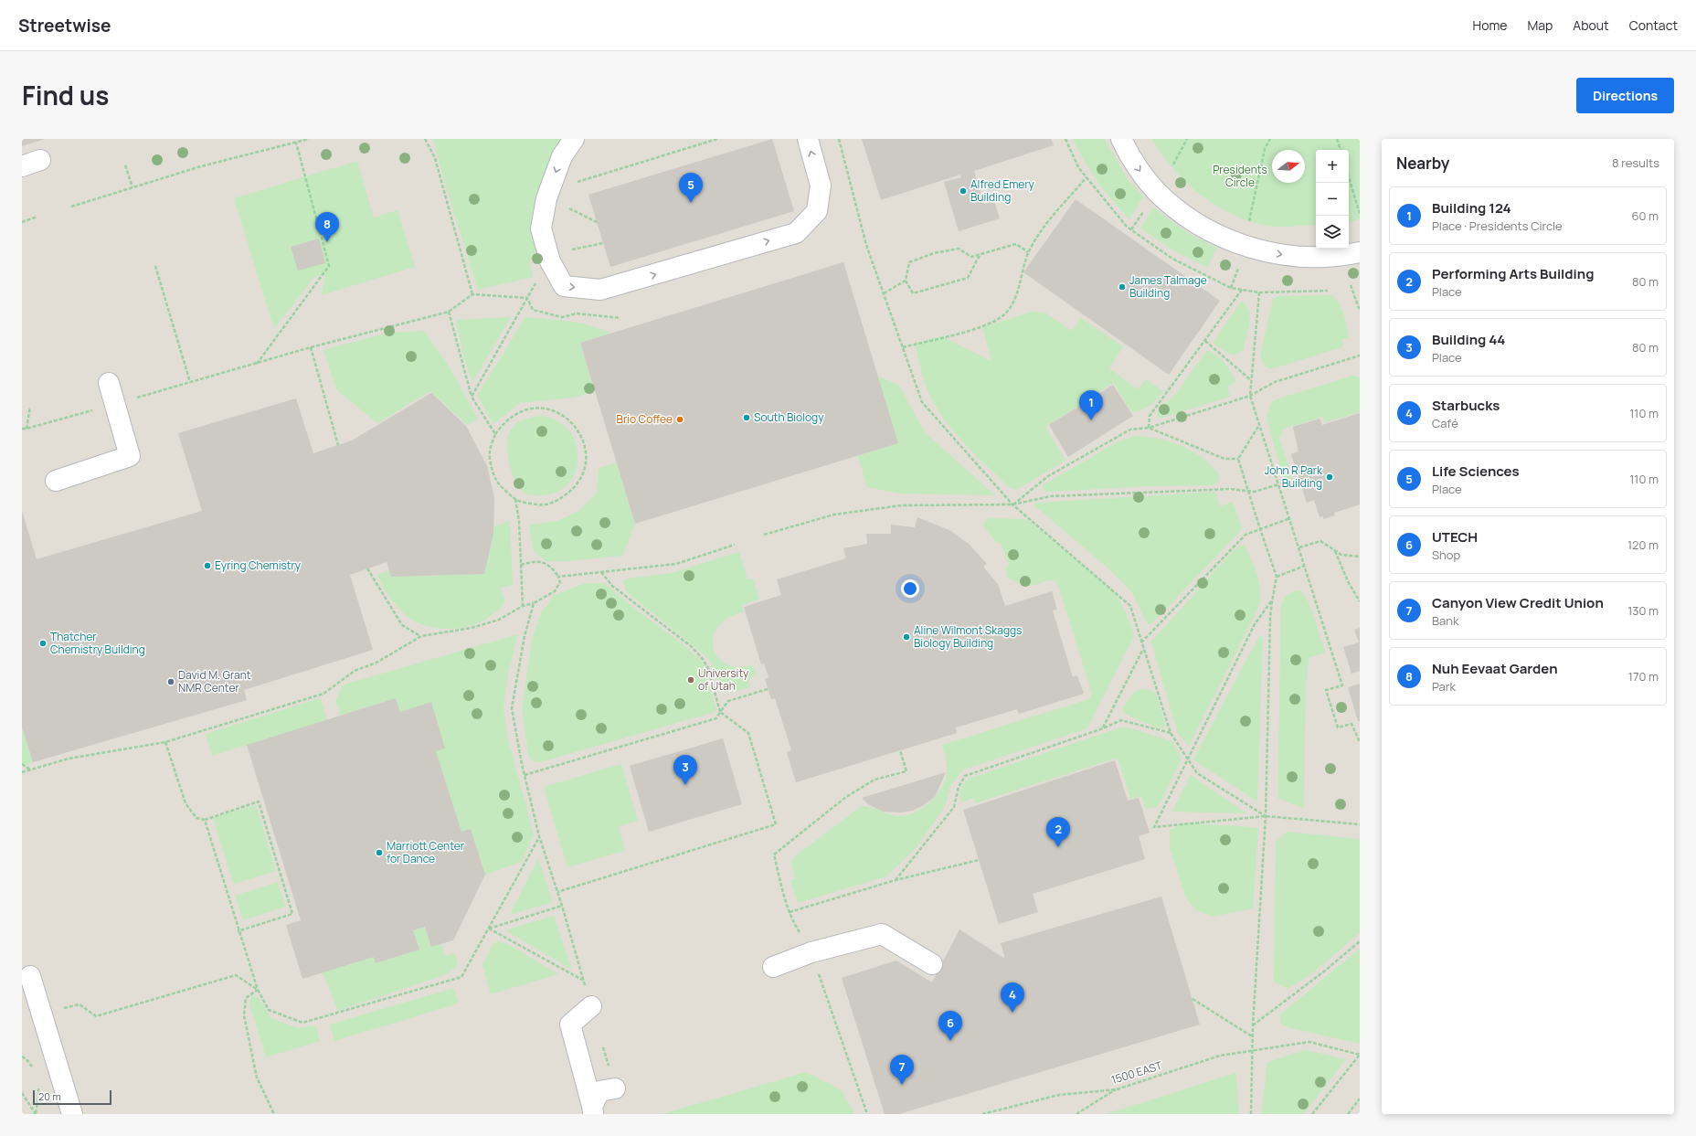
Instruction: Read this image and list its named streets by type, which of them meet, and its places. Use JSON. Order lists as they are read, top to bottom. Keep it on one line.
{"streets":{"path":["1500 EAST"]},"parks":["Presidents Circle"],"places":["Alfred Emery Building","James Talmage Building","South Biology","Brio Coffee","John R Park Building","Eyring Chemistry","Aline Wilmont Skaggs Biology Building","Thatcher Chemistry Building","University of Utah","David M. Grant NMR Center","Marriott Center for Dance"],"scale_bar":"20 m","north":"right","page":{"header":"Streetwise","nav":["Home","Map","About","Contact"],"title":"Find us","buttons":"Directions","heading":["Nearby","8 results"],"map_buttons":["+","−"],"pins":["5","8","1","3","2","4","6","7"],"list":[{"mark":"1","name":"Building 124","note":"Place · Presidents Circle","value":"60 m"},{"mark":"2","name":"Performing Arts Building","note":"Place","value":"80 m"},{"mark":"3","name":"Building 44","note":"Place","value":"80 m"},{"mark":"4","name":"Starbucks","note":"Café","value":"110 m"},{"mark":"5","name":"Life Sciences","note":"Place","value":"110 m"},{"mark":"6","name":"UTECH","note":"Shop","value":"120 m"},{"mark":"7","name":"Canyon View Credit Union","note":"Bank","value":"130 m"},{"mark":"8","name":"Nuh Eevaat Garden","note":"Park","value":"170 m"}],"scale":"20 m"}}
